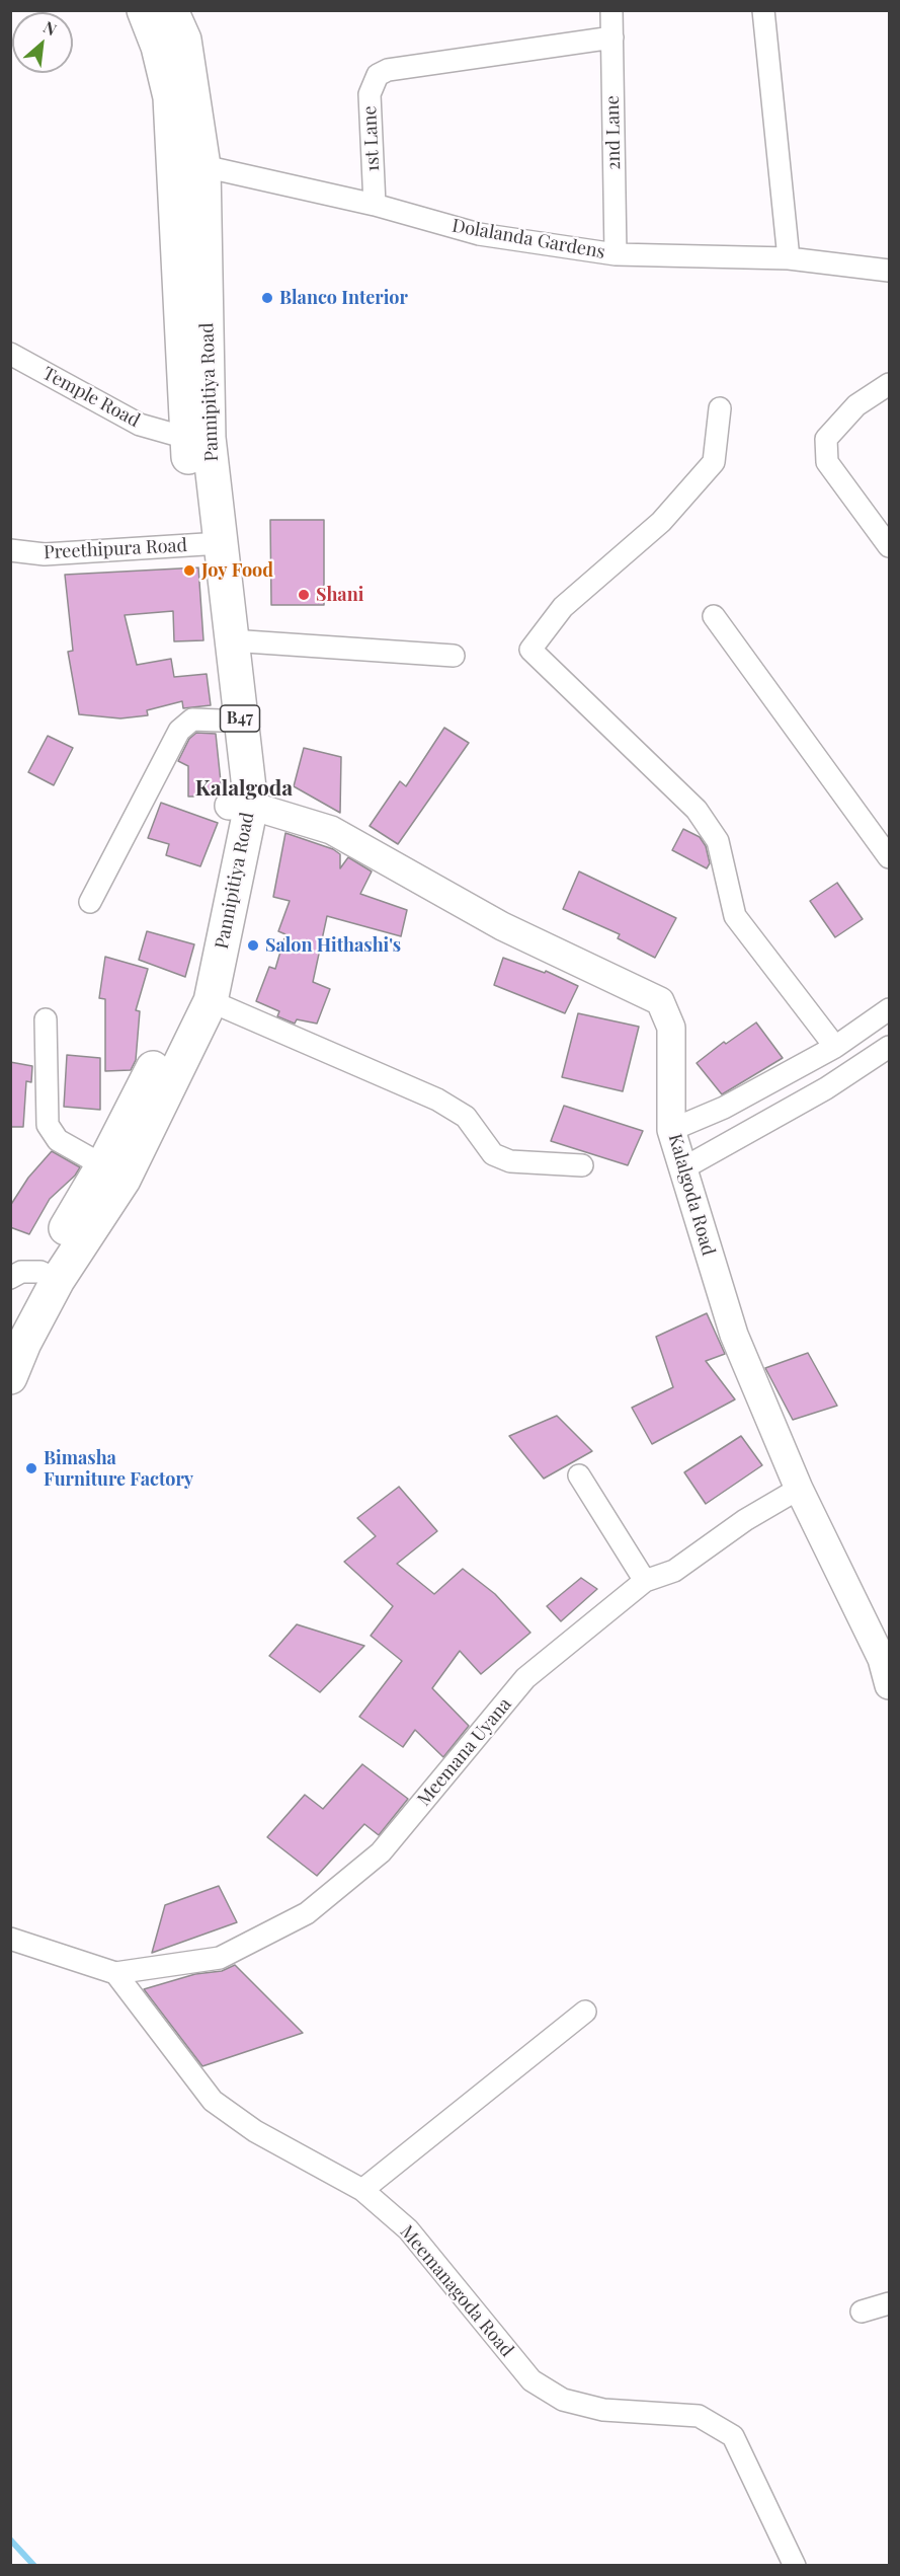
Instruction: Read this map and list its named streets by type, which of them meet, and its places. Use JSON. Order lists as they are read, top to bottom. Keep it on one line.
{"streets":{"main road":["Pannipitiya Road","B47"],"street":["2nd Lane","1st Lane","Dolalanda Gardens","Temple Road","Preethipura Road","Kalalgoda Road","Meemana Uyana","Meemanagoda Road"]},"crossings":[["2nd Lane","1st Lane"],["2nd Lane","Dolalanda Gardens"],["1st Lane","Dolalanda Gardens"],["Dolalanda Gardens","Pannipitiya Road"],["Pannipitiya Road","Temple Road"],["Pannipitiya Road","Preethipura Road"],["Pannipitiya Road","Kalalgoda Road"],["Kalalgoda Road","Meemana Uyana"],["Meemana Uyana","Meemanagoda Road"]],"districts":["Kalalgoda"],"places":["Blanco Interior","Joy Food","Shani","Salon Hithashi's","Bimasha Furniture Factory"],"north":"top right"}
